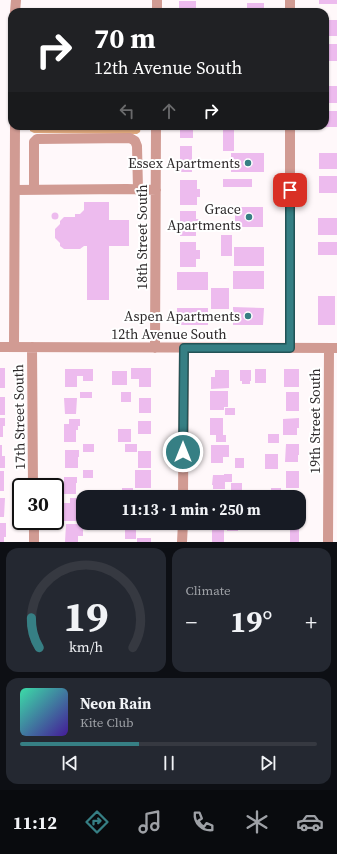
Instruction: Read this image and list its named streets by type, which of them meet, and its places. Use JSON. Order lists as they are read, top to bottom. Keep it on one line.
{"streets":{"street":["18th Street South","12th Avenue South","17th Street South","19th Street South"]},"crossings":[["18th Street South","12th Avenue South"],["12th Avenue South","17th Street South"],["12th Avenue South","19th Street South"]],"places":["Essex Apartments","Grace Apartments","Aspen Apartments"],"page":{"turn":["70 m","12th Avenue South"],"limit":"30","trip":"11:13 · 1 min · 250 m","tile":"Climate","heat":["−","19°","+"],"song":["Neon Rain","Kite Club"],"tabs":"11:12","gauge":["19","km/h"]}}
